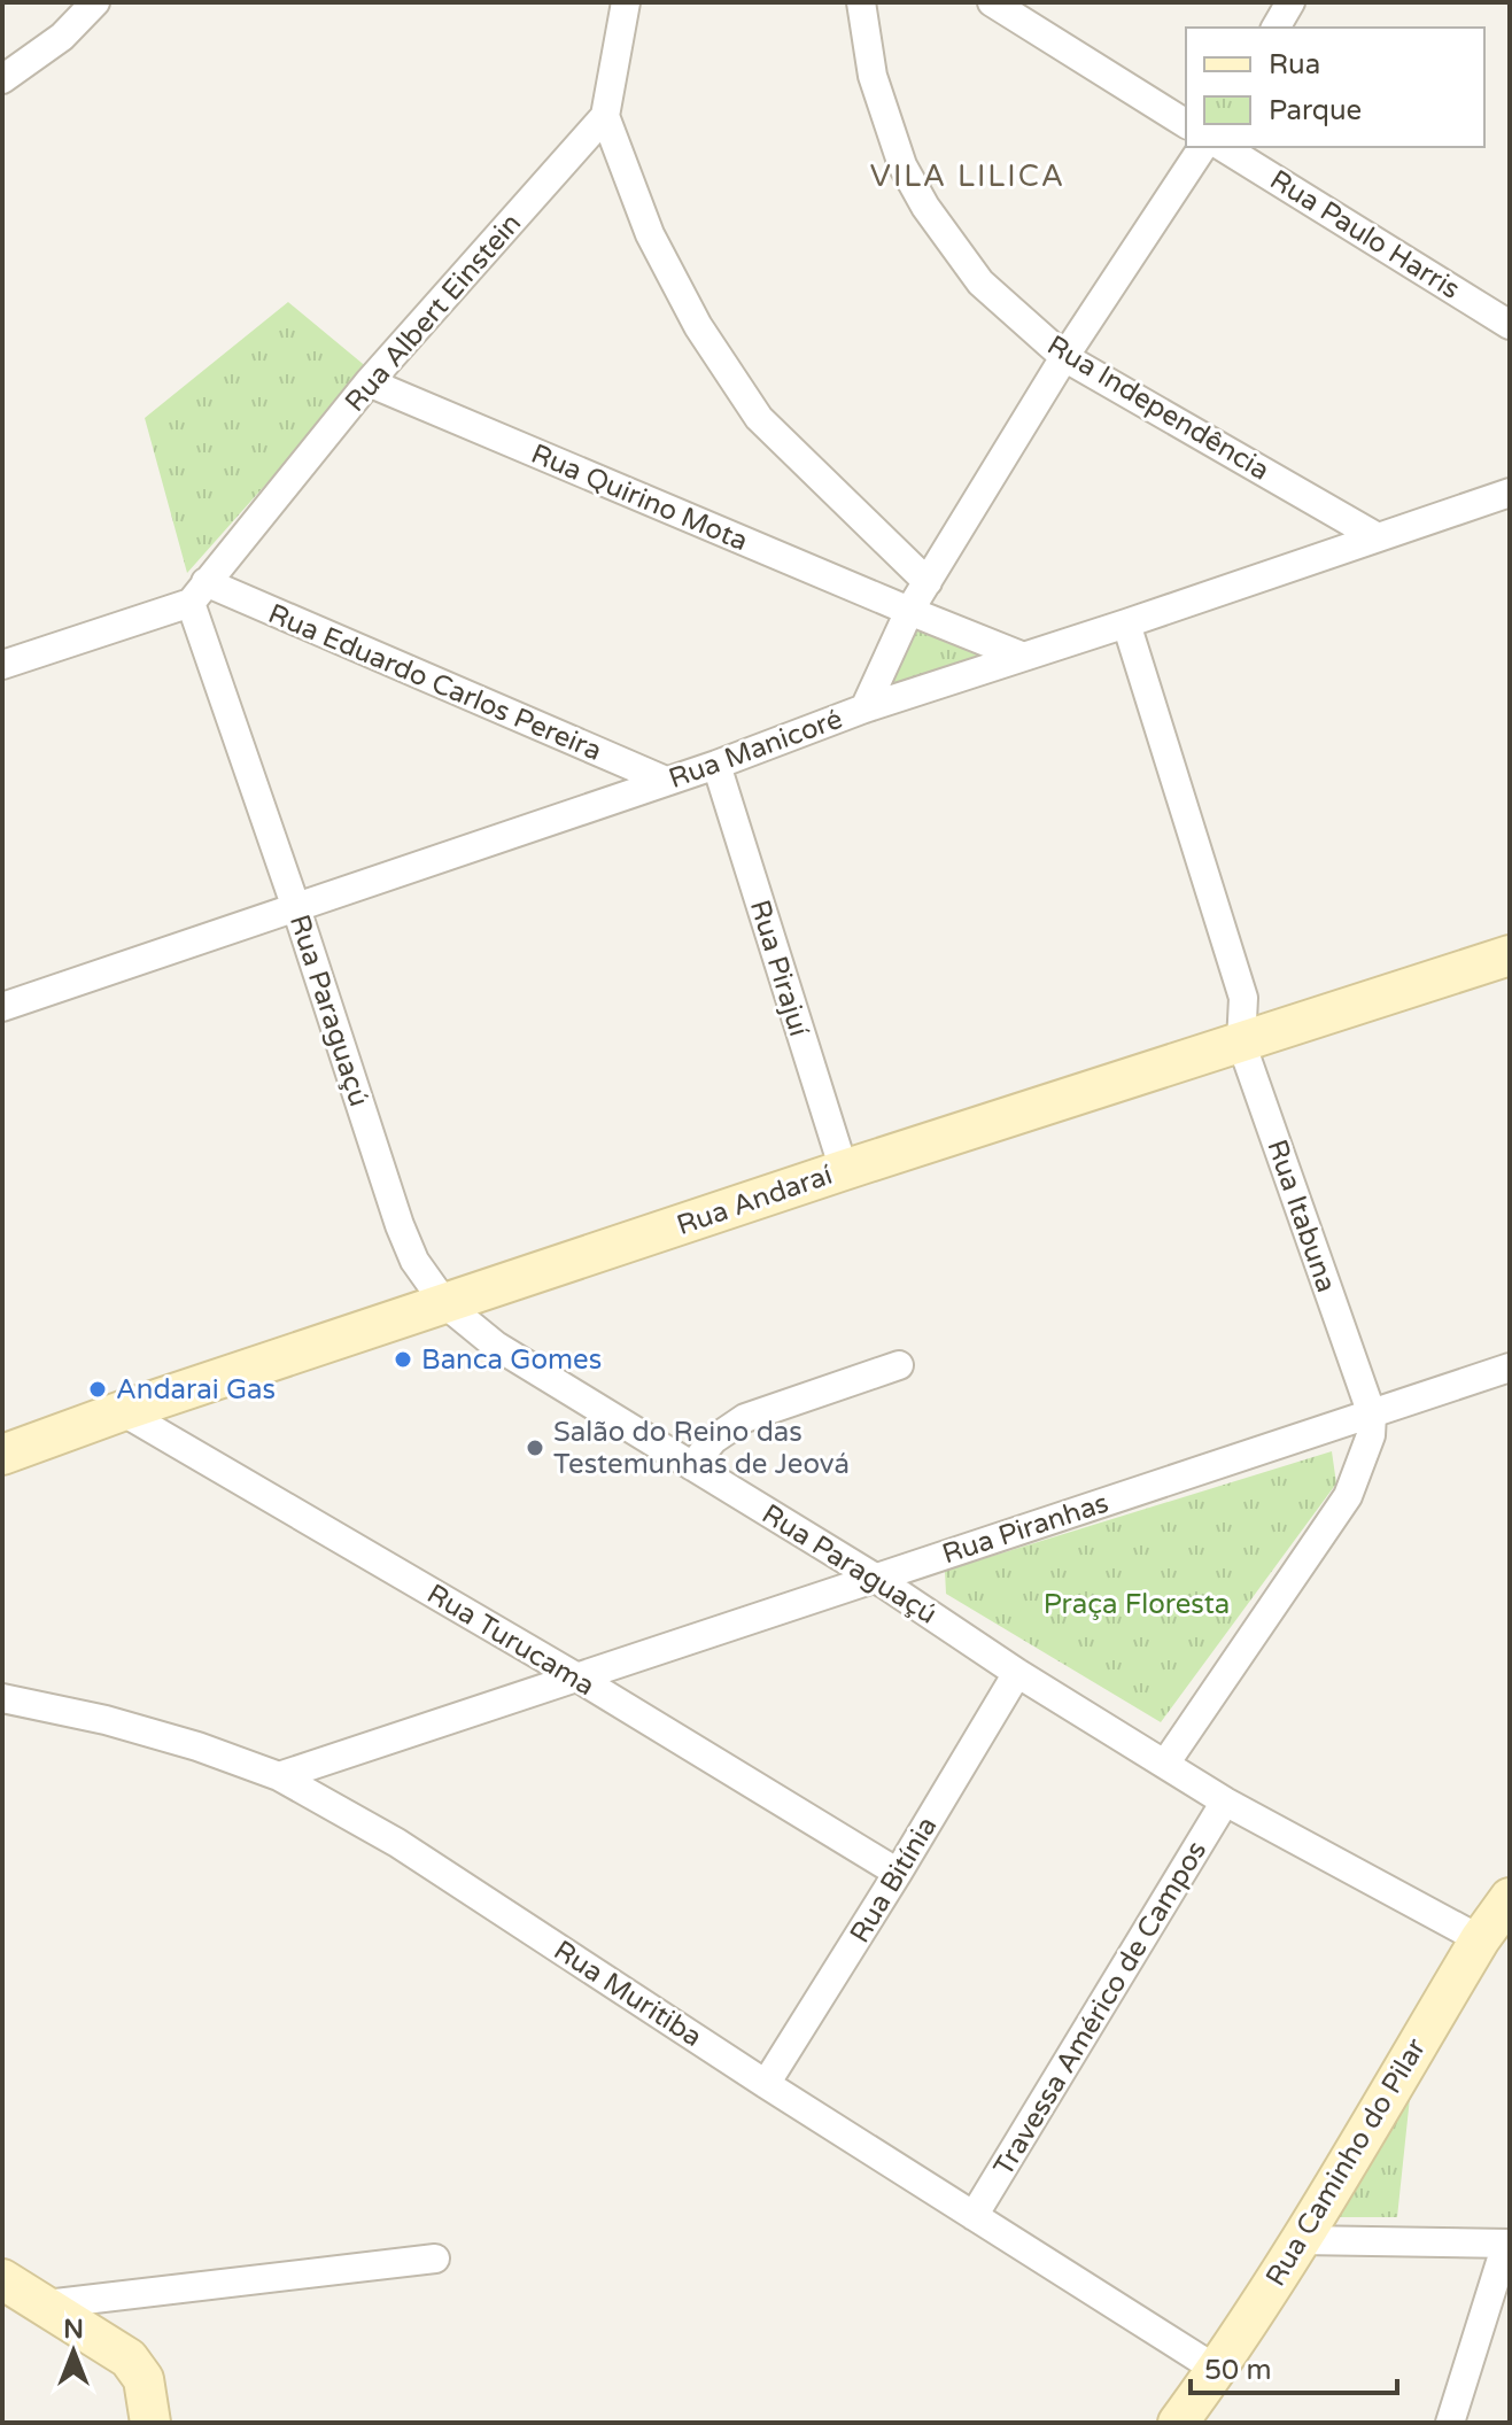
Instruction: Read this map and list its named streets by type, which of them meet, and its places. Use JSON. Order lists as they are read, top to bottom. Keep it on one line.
{"streets":{"street":["Rua Paulo Harris","Rua Albert Einstein","Rua Independência","Rua Quirino Mota","Rua Eduardo Carlos Pereira","Rua Manicoré","Rua Pirajuí","Rua Paraguaçú","Rua Andaraí","Rua Itabuna","Rua Piranhas","Rua Turucama","Rua Bitínia","Rua Muritiba","Travessa Américo de Campos","Rua Caminho do Pilar"]},"crossings":[["Rua Albert Einstein","Rua Quirino Mota"],["Rua Albert Einstein","Rua Eduardo Carlos Pereira"],["Rua Albert Einstein","Rua Paraguaçú"],["Rua Independência","Rua Manicoré"],["Rua Quirino Mota","Rua Manicoré"],["Rua Eduardo Carlos Pereira","Rua Manicoré"],["Rua Eduardo Carlos Pereira","Rua Paraguaçú"],["Rua Manicoré","Rua Pirajuí"],["Rua Manicoré","Rua Paraguaçú"],["Rua Manicoré","Rua Itabuna"],["Rua Pirajuí","Rua Andaraí"],["Rua Paraguaçú","Rua Andaraí"],["Rua Paraguaçú","Rua Piranhas"],["Rua Paraguaçú","Rua Bitínia"],["Rua Paraguaçú","Travessa Américo de Campos"],["Rua Paraguaçú","Rua Caminho do Pilar"],["Rua Andaraí","Rua Itabuna"],["Rua Andaraí","Rua Turucama"],["Rua Itabuna","Rua Piranhas"],["Rua Piranhas","Rua Turucama"],["Rua Piranhas","Rua Muritiba"],["Rua Turucama","Rua Bitínia"],["Rua Bitínia","Rua Muritiba"],["Rua Muritiba","Travessa Américo de Campos"],["Rua Muritiba","Rua Caminho do Pilar"]],"districts":["VILA LILICA"],"parks":["Praça Floresta"],"places":["Banca Gomes","Andarai Gas","Salão do Reino das Testemunhas de Jeová"],"legend":["Rua","Parque"],"scale_bar":"50 m","north":"top"}
